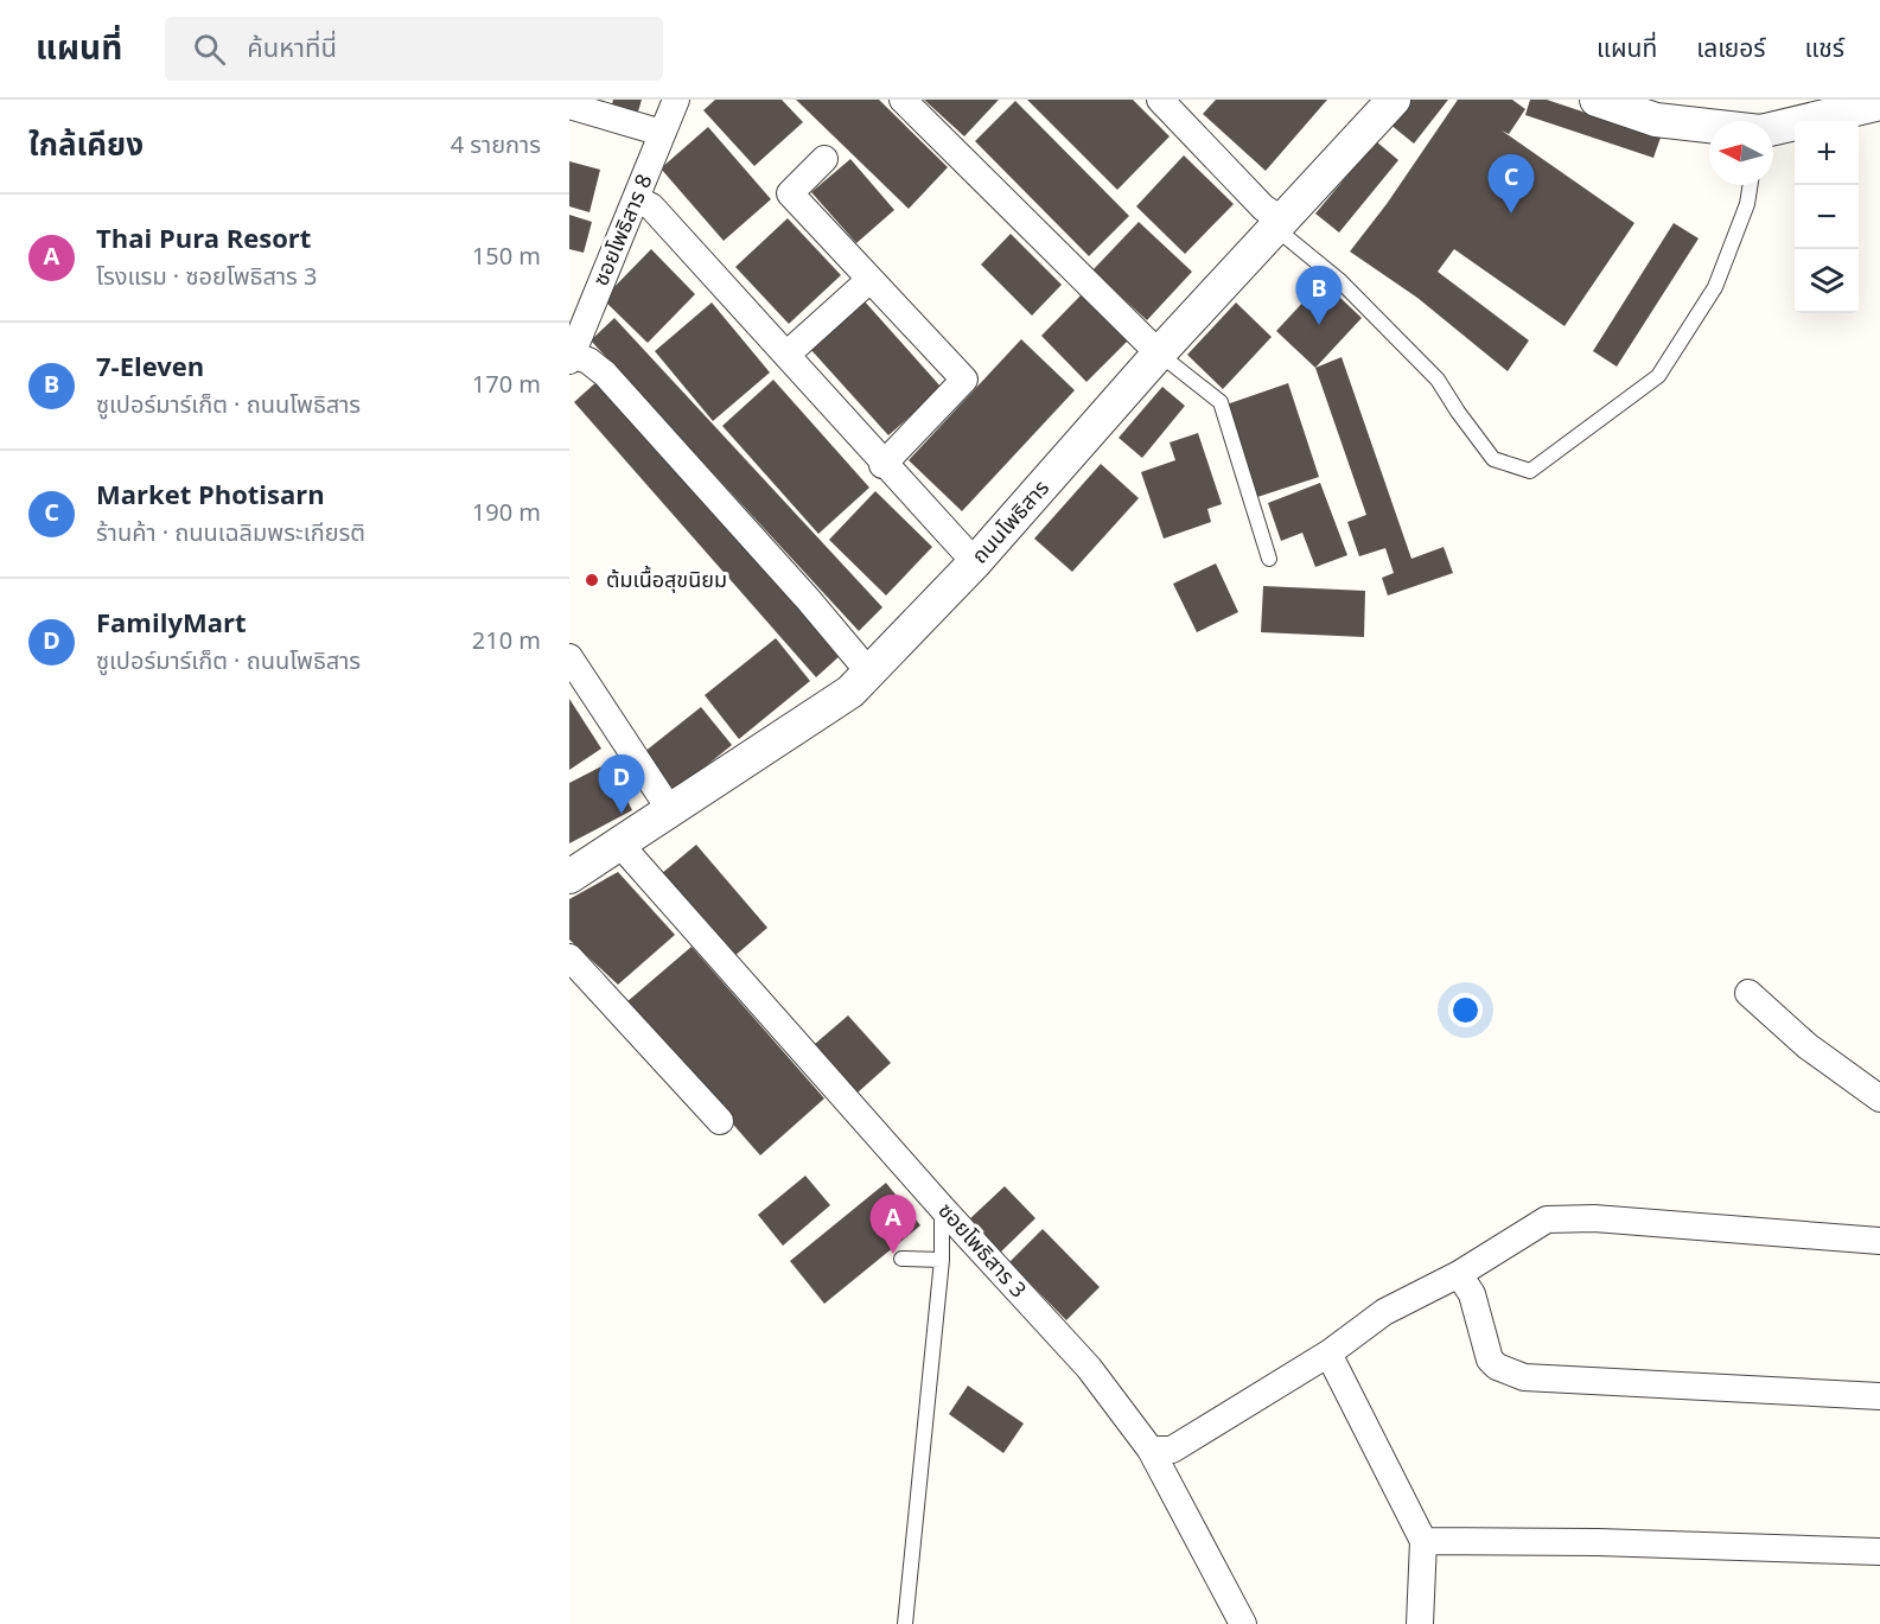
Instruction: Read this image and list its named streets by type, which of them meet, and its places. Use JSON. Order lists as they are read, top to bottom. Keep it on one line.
{"streets":{"street":["ซอยโพธิสาร 8","ถนนโพธิสาร","ซอยโพธิสาร 3"]},"crossings":[["ถนนโพธิสาร","ซอยโพธิสาร 3"]],"places":["ต้มเนื้อสุขนิยม"],"north":"left","page":{"header":"แผนที่","search":"ค้นหาที่นี่","nav":["แผนที่","เลเยอร์","แชร์"],"heading":["ใกล้เคียง","4 รายการ"],"map_buttons":["+","−"],"pins":["C","B","D","A"],"list":[{"mark":"A","name":"Thai Pura Resort","note":"โรงแรม · ซอยโพธิสาร 3","value":"150 m"},{"mark":"B","name":"7-Eleven","note":"ซูเปอร์มาร์เก็ต · ถนนโพธิสาร","value":"170 m"},{"mark":"C","name":"Market Photisarn","note":"ร้านค้า · ถนนเฉลิมพระเกียรติ","value":"190 m"},{"mark":"D","name":"FamilyMart","note":"ซูเปอร์มาร์เก็ต · ถนนโพธิสาร","value":"210 m"}]}}
